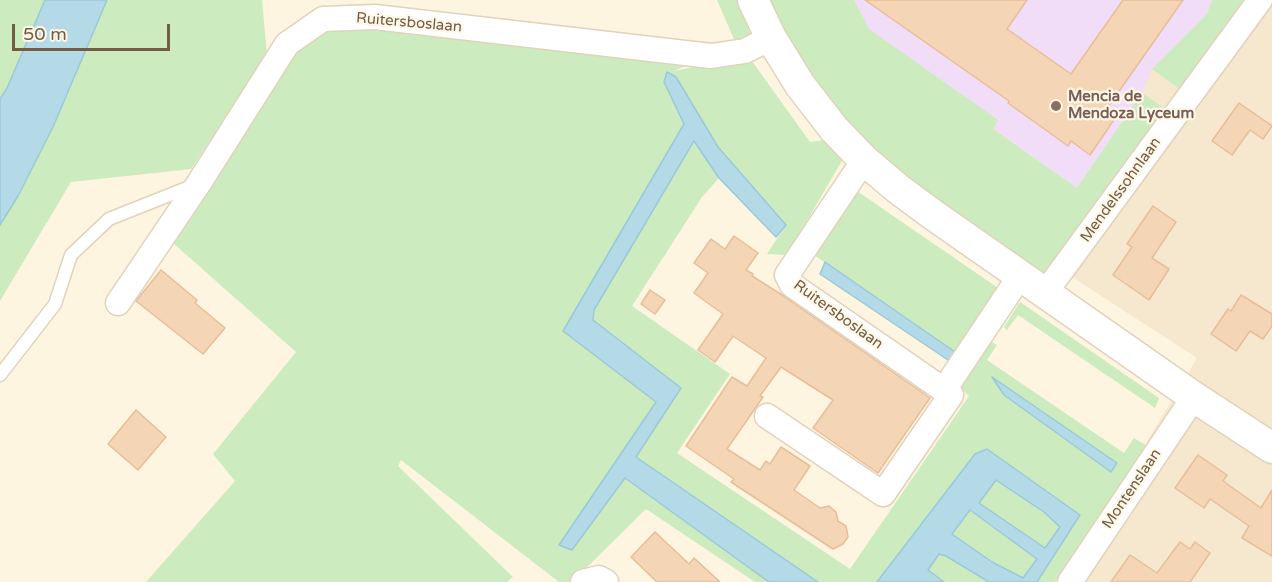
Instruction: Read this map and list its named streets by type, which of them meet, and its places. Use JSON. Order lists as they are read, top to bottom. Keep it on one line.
{"streets":{"street":["Ruitersboslaan","Mendelssohnlaan","Montenslaan"]},"places":["Mencia de Mendoza Lyceum"],"scale_bar":"50 m"}
